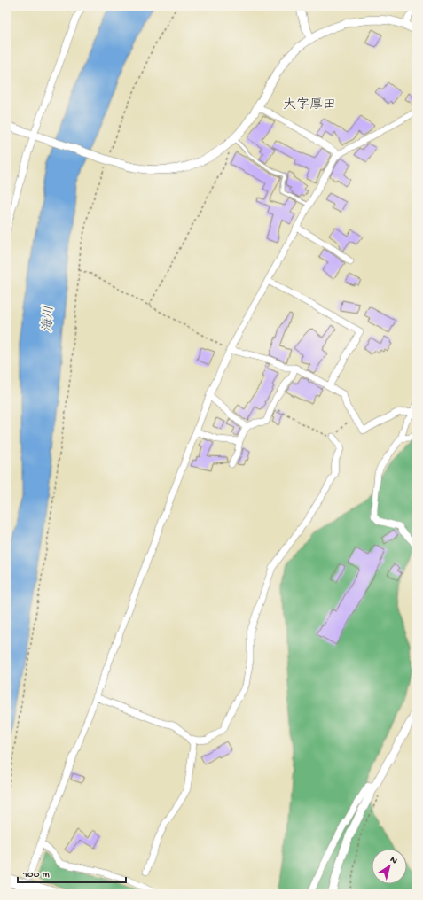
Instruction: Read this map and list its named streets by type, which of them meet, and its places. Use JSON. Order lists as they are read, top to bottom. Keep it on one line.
{"districts":["大字厚田"],"water":["海川"],"scale_bar":"100 m","north":"top right"}
